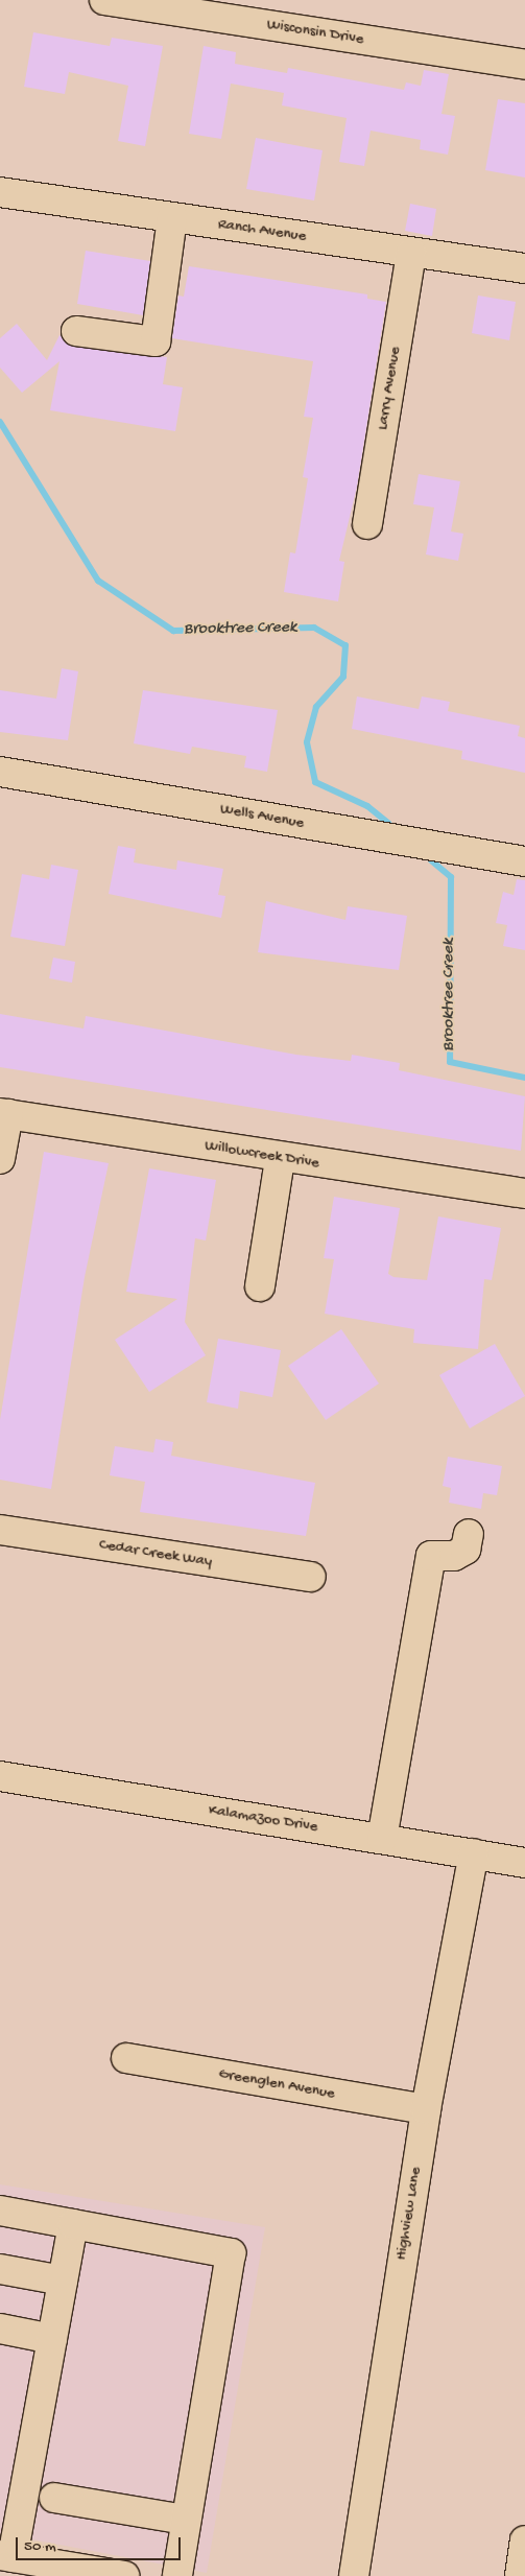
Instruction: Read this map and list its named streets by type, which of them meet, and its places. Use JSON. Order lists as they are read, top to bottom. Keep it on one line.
{"streets":{"street":["Wisconsin Drive","Ranch Avenue","Larry Avenue","Wells Avenue","Willowcreek Drive","Cedar Creek Way","Kalamazoo Drive","Greenglen Avenue","Highview Lane"]},"crossings":[["Ranch Avenue","Larry Avenue"],["Kalamazoo Drive","Highview Lane"],["Greenglen Avenue","Highview Lane"]],"water":["Brooktree Creek"],"scale_bar":"50 m"}
